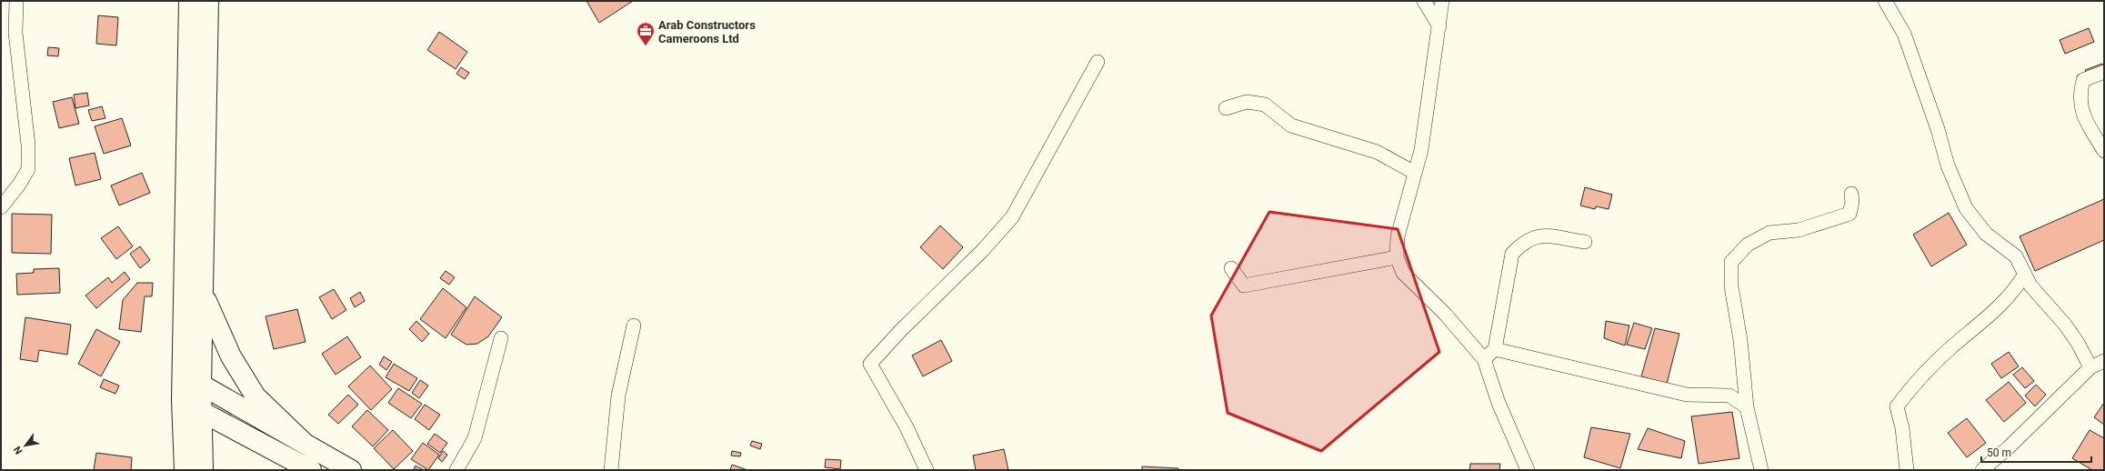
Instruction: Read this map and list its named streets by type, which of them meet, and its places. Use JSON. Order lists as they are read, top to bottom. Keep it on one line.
{"places":{"office":["Arab Constructors Cameroons Ltd"]},"scale_bar":"50 m","north":"bottom left"}
